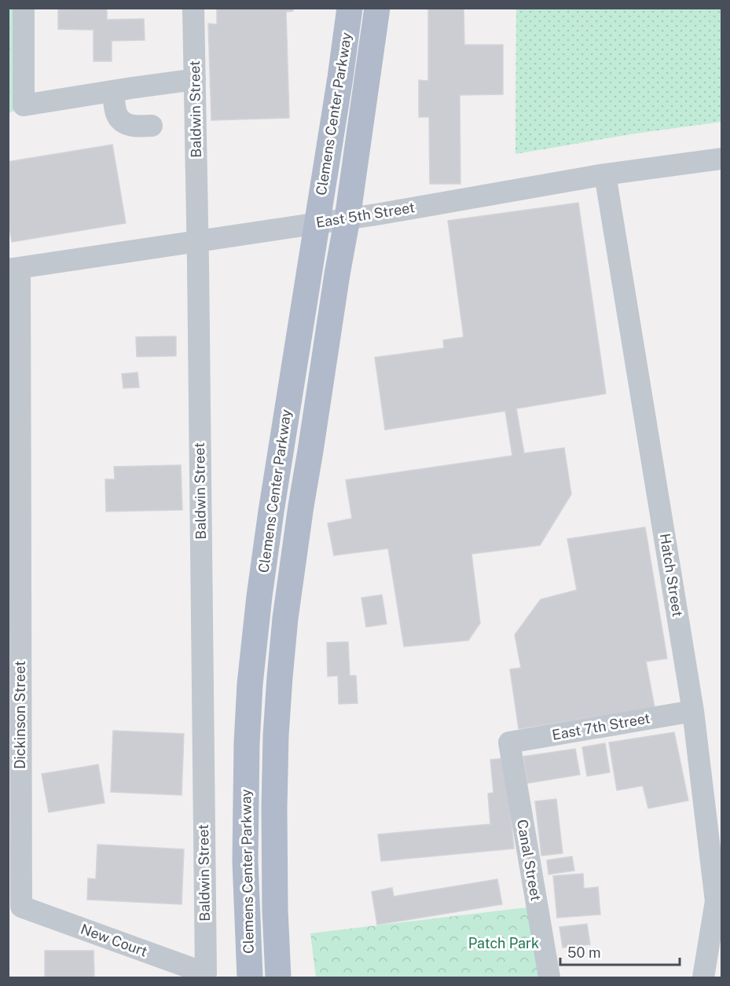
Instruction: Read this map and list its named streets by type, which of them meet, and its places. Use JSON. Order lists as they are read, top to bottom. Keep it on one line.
{"streets":{"main road":["Clemens Center Parkway"],"street":["Baldwin Street","East 5th Street","Hatch Street","Dickinson Street","East 7th Street","Canal Street","New Court"]},"crossings":[["Baldwin Street","East 5th Street"],["Baldwin Street","New Court"],["Clemens Center Parkway","East 5th Street"],["East 5th Street","Hatch Street"],["East 5th Street","Dickinson Street"],["Hatch Street","East 7th Street"],["Dickinson Street","New Court"],["East 7th Street","Canal Street"]],"parks":["Patch Park"],"scale_bar":"50 m"}
